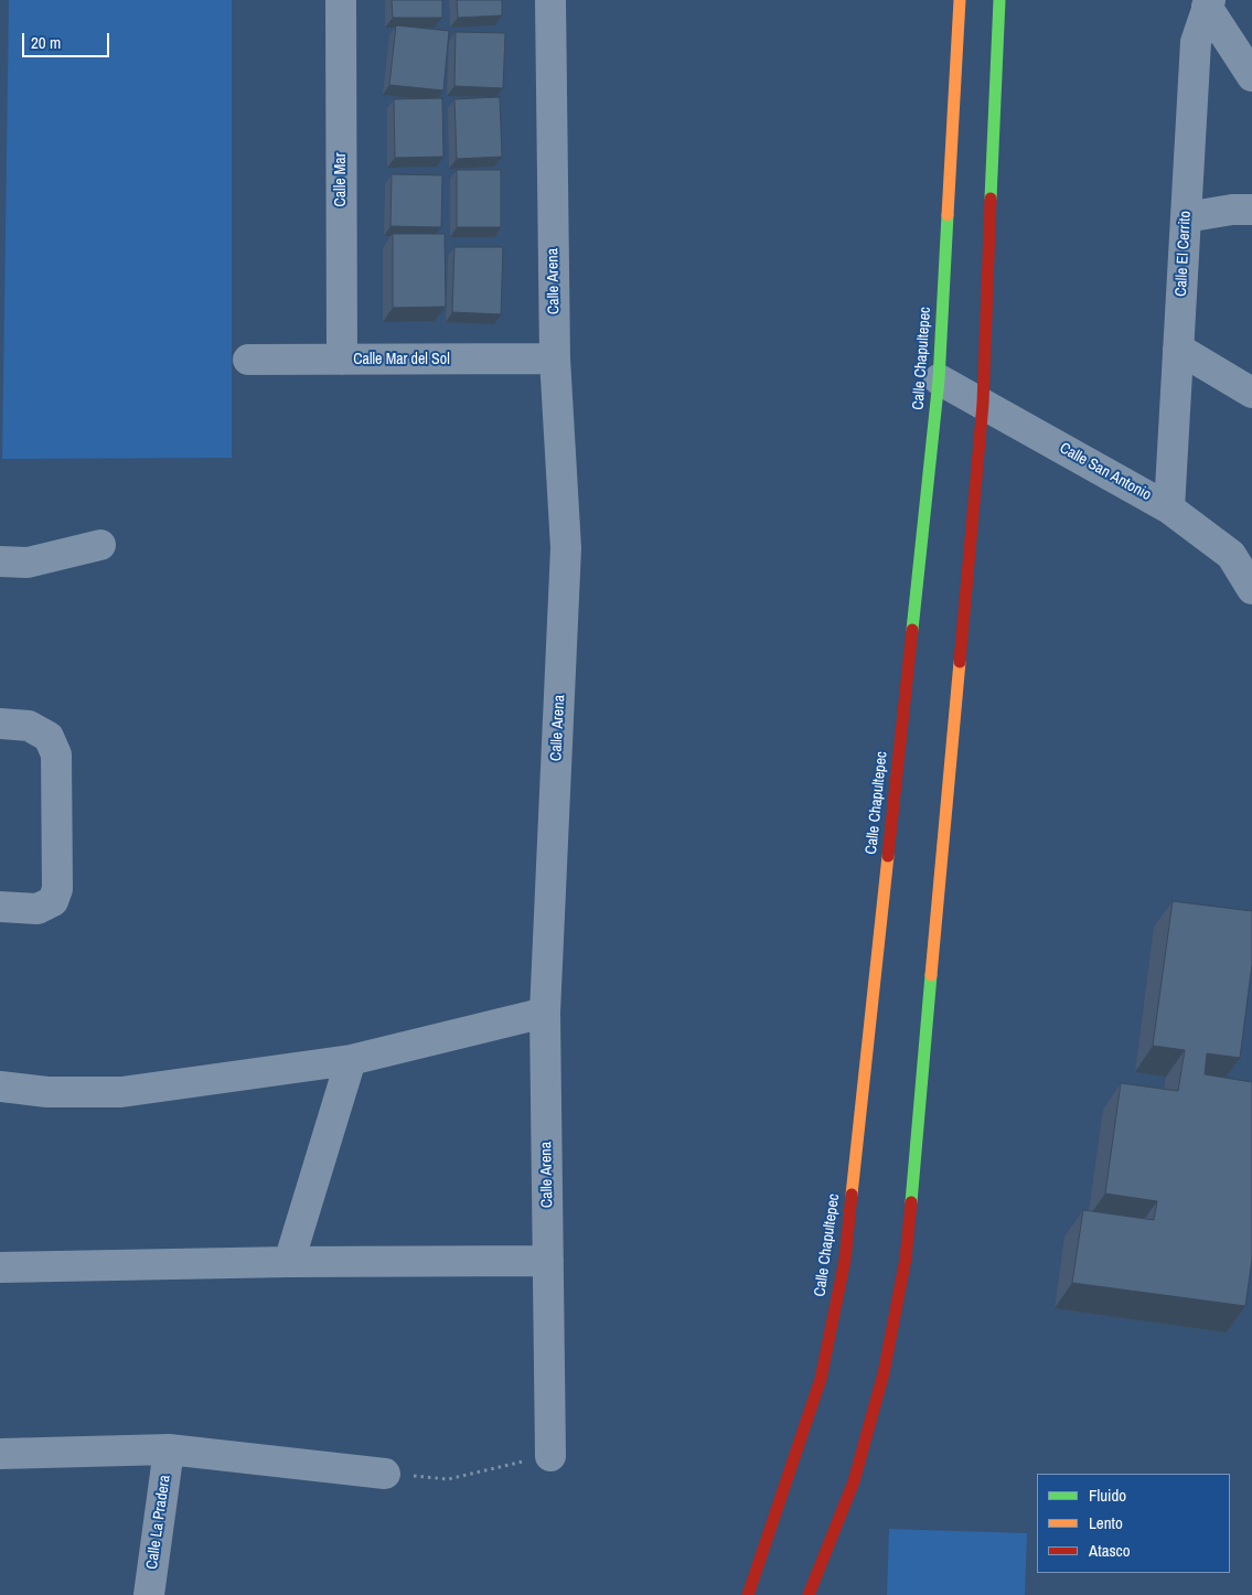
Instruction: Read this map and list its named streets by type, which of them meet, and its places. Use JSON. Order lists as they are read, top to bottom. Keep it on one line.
{"streets":{"street":["Calle Mar","Calle El Cerrito","Calle Arena","Calle Chapultepec","Calle Mar del Sol","Calle San Antonio","Calle La Pradera"]},"crossings":[["Calle Mar","Calle Mar del Sol"],["Calle El Cerrito","Calle San Antonio"],["Calle Arena","Calle Mar del Sol"],["Calle Chapultepec","Calle San Antonio"]],"legend":["Fluido","Lento","Atasco"],"scale_bar":"20 m"}
